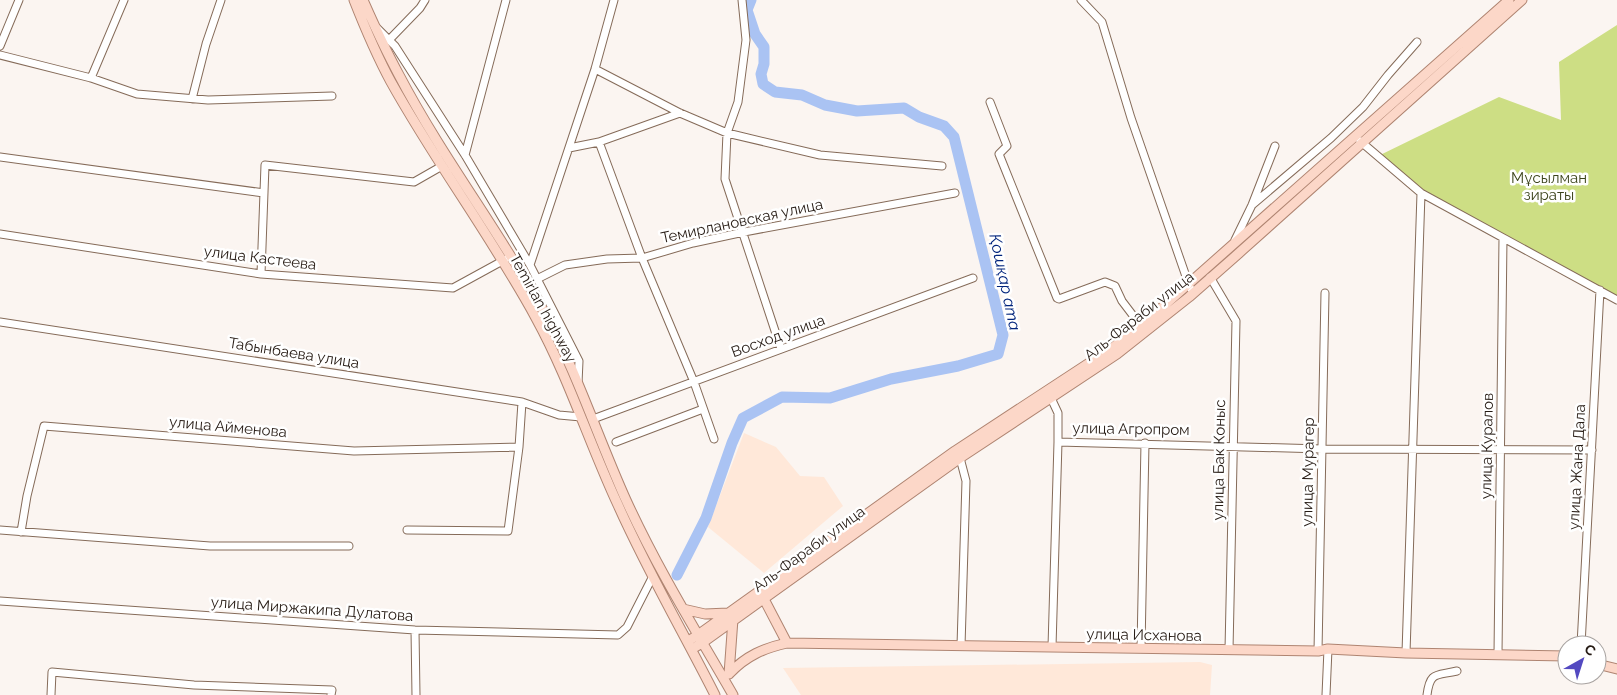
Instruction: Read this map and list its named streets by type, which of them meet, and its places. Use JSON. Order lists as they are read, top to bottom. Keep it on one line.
{"streets":{"main road":["Temirlan highway","Аль-Фараби улица","улица Исханова"],"street":["Темирлановская улица","улица Кастеева","Восход улица","Табынбаева улица","улица Айменова","улица Агропром","улица Куралов","улица Бак Коныс","улица Жана Дала","улица Мурагер","улица Миржакипа Дулатова"]},"crossings":[["улица Кастеева","Temirlan highway"],["Temirlan highway","Аль-Фараби улица"],["Temirlan highway","Восход улица"],["Temirlan highway","Табынбаева улица"],["Temirlan highway","улица Миржакипа Дулатова"],["Аль-Фараби улица","улица Бак Коныс"],["улица Агропром","улица Куралов"],["улица Агропром","улица Бак Коныс"],["улица Агропром","улица Жана Дала"],["улица Агропром","улица Мурагер"],["улица Куралов","улица Исханова"],["улица Бак Коныс","улица Исханова"],["улица Мурагер","улица Исханова"]],"water":["Қошқар ата"],"parks":["Мұсылман зираты"],"north":"top right"}
